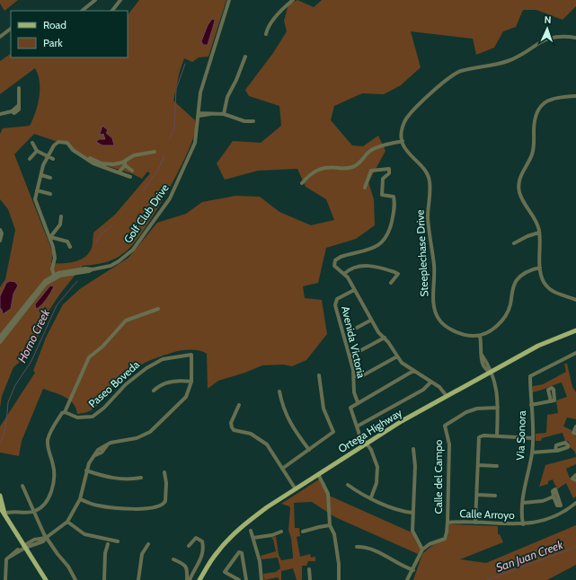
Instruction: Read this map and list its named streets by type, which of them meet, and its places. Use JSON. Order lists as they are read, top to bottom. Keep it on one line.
{"streets":{"main road":["Ortega Highway"],"street":["Golf Club Drive","Steeplechase Drive","Avenida Victoria","Paseo Boveda","Via Sonora","Calle del Campo","Calle Arroyo"]},"crossings":[["Avenida Victoria","Ortega Highway"],["Via Sonora","Calle Arroyo"],["Calle del Campo","Calle Arroyo"]],"water":["Horno Creek","San Juan Creek"],"legend":["Road","Park"],"north":"top"}
